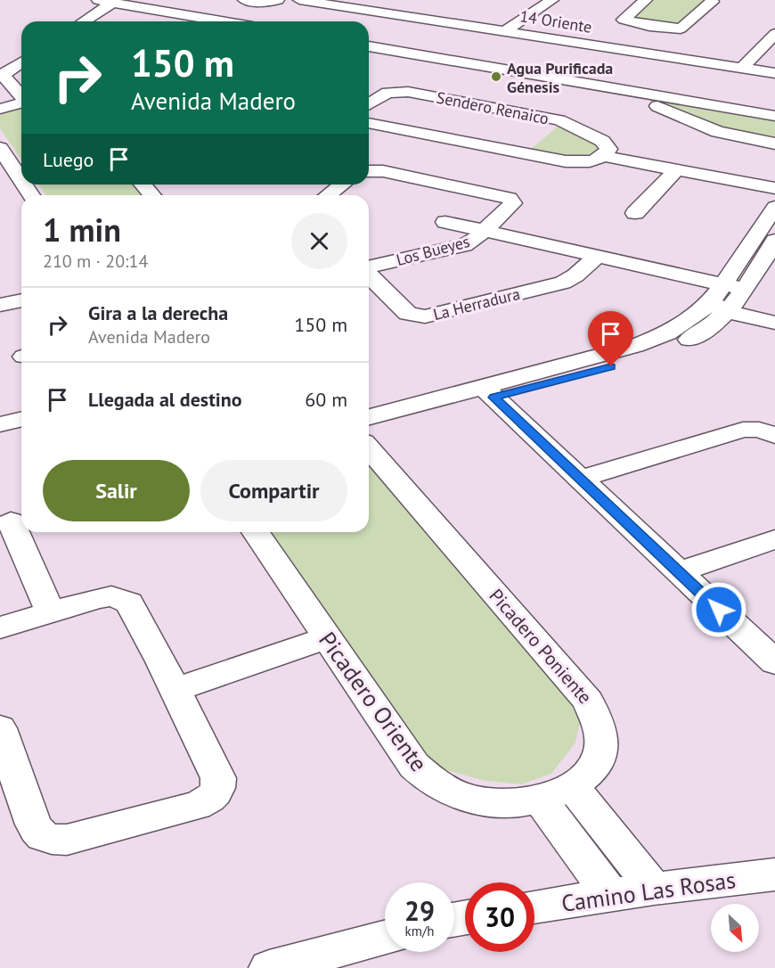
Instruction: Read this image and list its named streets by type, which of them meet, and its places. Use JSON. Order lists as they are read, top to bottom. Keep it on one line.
{"streets":{"street":["14 Oriente","Sendero Renaico","Los Bueyes","La Herradura","Picadero Poniente","Picadero Oriente","Camino Las Rosas"]},"crossings":[["Picadero Poniente","Picadero Oriente"]],"places":["Agua Purificada Génesis"],"north":"bottom right","page":{"turn":["150 m","Avenida Madero"],"then":"Luego","heading":["1 min","210 m · 20:14"],"list":[{"name":"Gira a la derecha","note":"Avenida Madero","value":"150 m"},{"name":"Llegada al destino","value":"60 m"}],"buttons":["Salir","Compartir"],"speed":"29 km/h","limit":"30"}}
